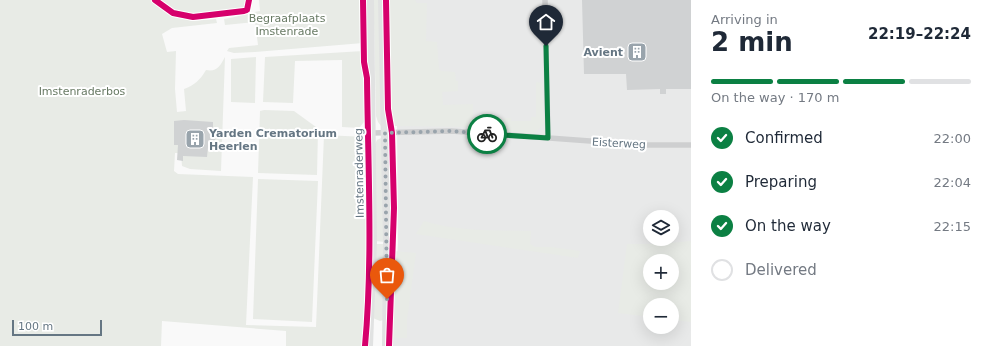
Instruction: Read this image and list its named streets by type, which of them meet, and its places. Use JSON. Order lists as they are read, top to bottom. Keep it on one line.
{"streets":{"street":["Eisterweg","Imstenraderweg"]},"crossings":[["Eisterweg","Imstenraderweg"]],"parks":["Begraafplaats Imstenrade","Imstenraderbos"],"places":{"building":["Avient","Yarden Crematorium Heerlen"]},"scale_bar":"100 m","page":{"heading":["2 min","Arriving in","22:19–22:24"],"bar":"On the way · 170 m","list":[["Confirmed","22:00"],["Preparing","22:04"],["On the way","22:15"],"Delivered"],"map_buttons":["+","−"],"scale":"100 m"}}
